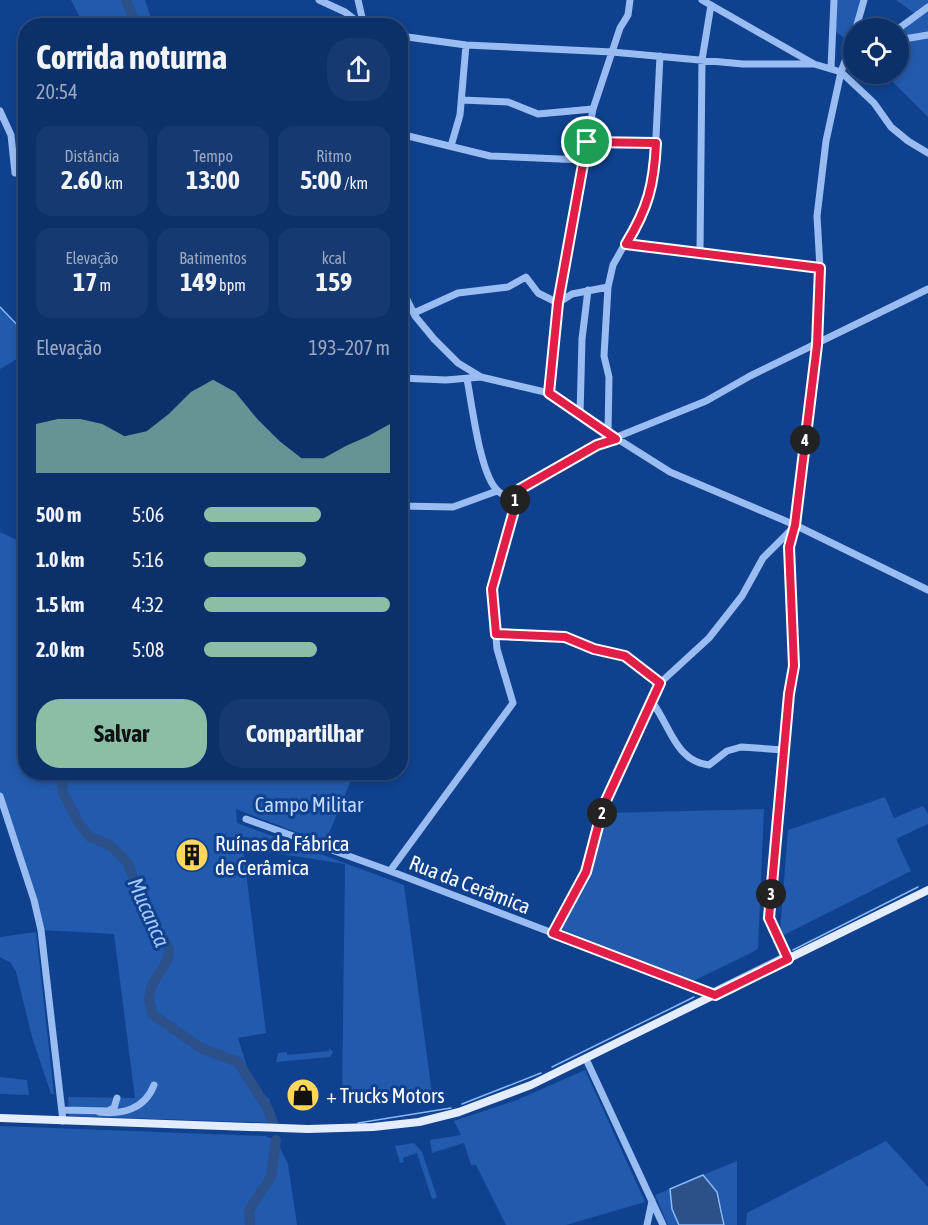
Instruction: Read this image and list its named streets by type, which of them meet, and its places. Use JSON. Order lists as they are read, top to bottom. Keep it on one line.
{"streets":{"street":["Rua da Cerâmica"]},"water":["Mucanca"],"parks":["Campo Militar"],"places":{"building":["Ruínas da Fábrica de Cerâmica"],"shop":["+ Trucks Motors"]},"page":{"heading":["Corrida noturna","20:54"],"stats":[["Distância","2.60 km"],["Tempo","13:00"],["Ritmo","5:00 /km"],["Elevação","17 m"],["Batimentos","149 bpm"],["kcal","159"]],"chart":["Elevação","193–207 m"],"pins":["4","1","2","3"],"list":[{"name":"500 m","note":"5:06"},{"name":"1.0 km","note":"5:16"},{"name":"1.5 km","note":"4:32"},{"name":"2.0 km","note":"5:08"}],"buttons":["Salvar","Compartilhar"]}}
